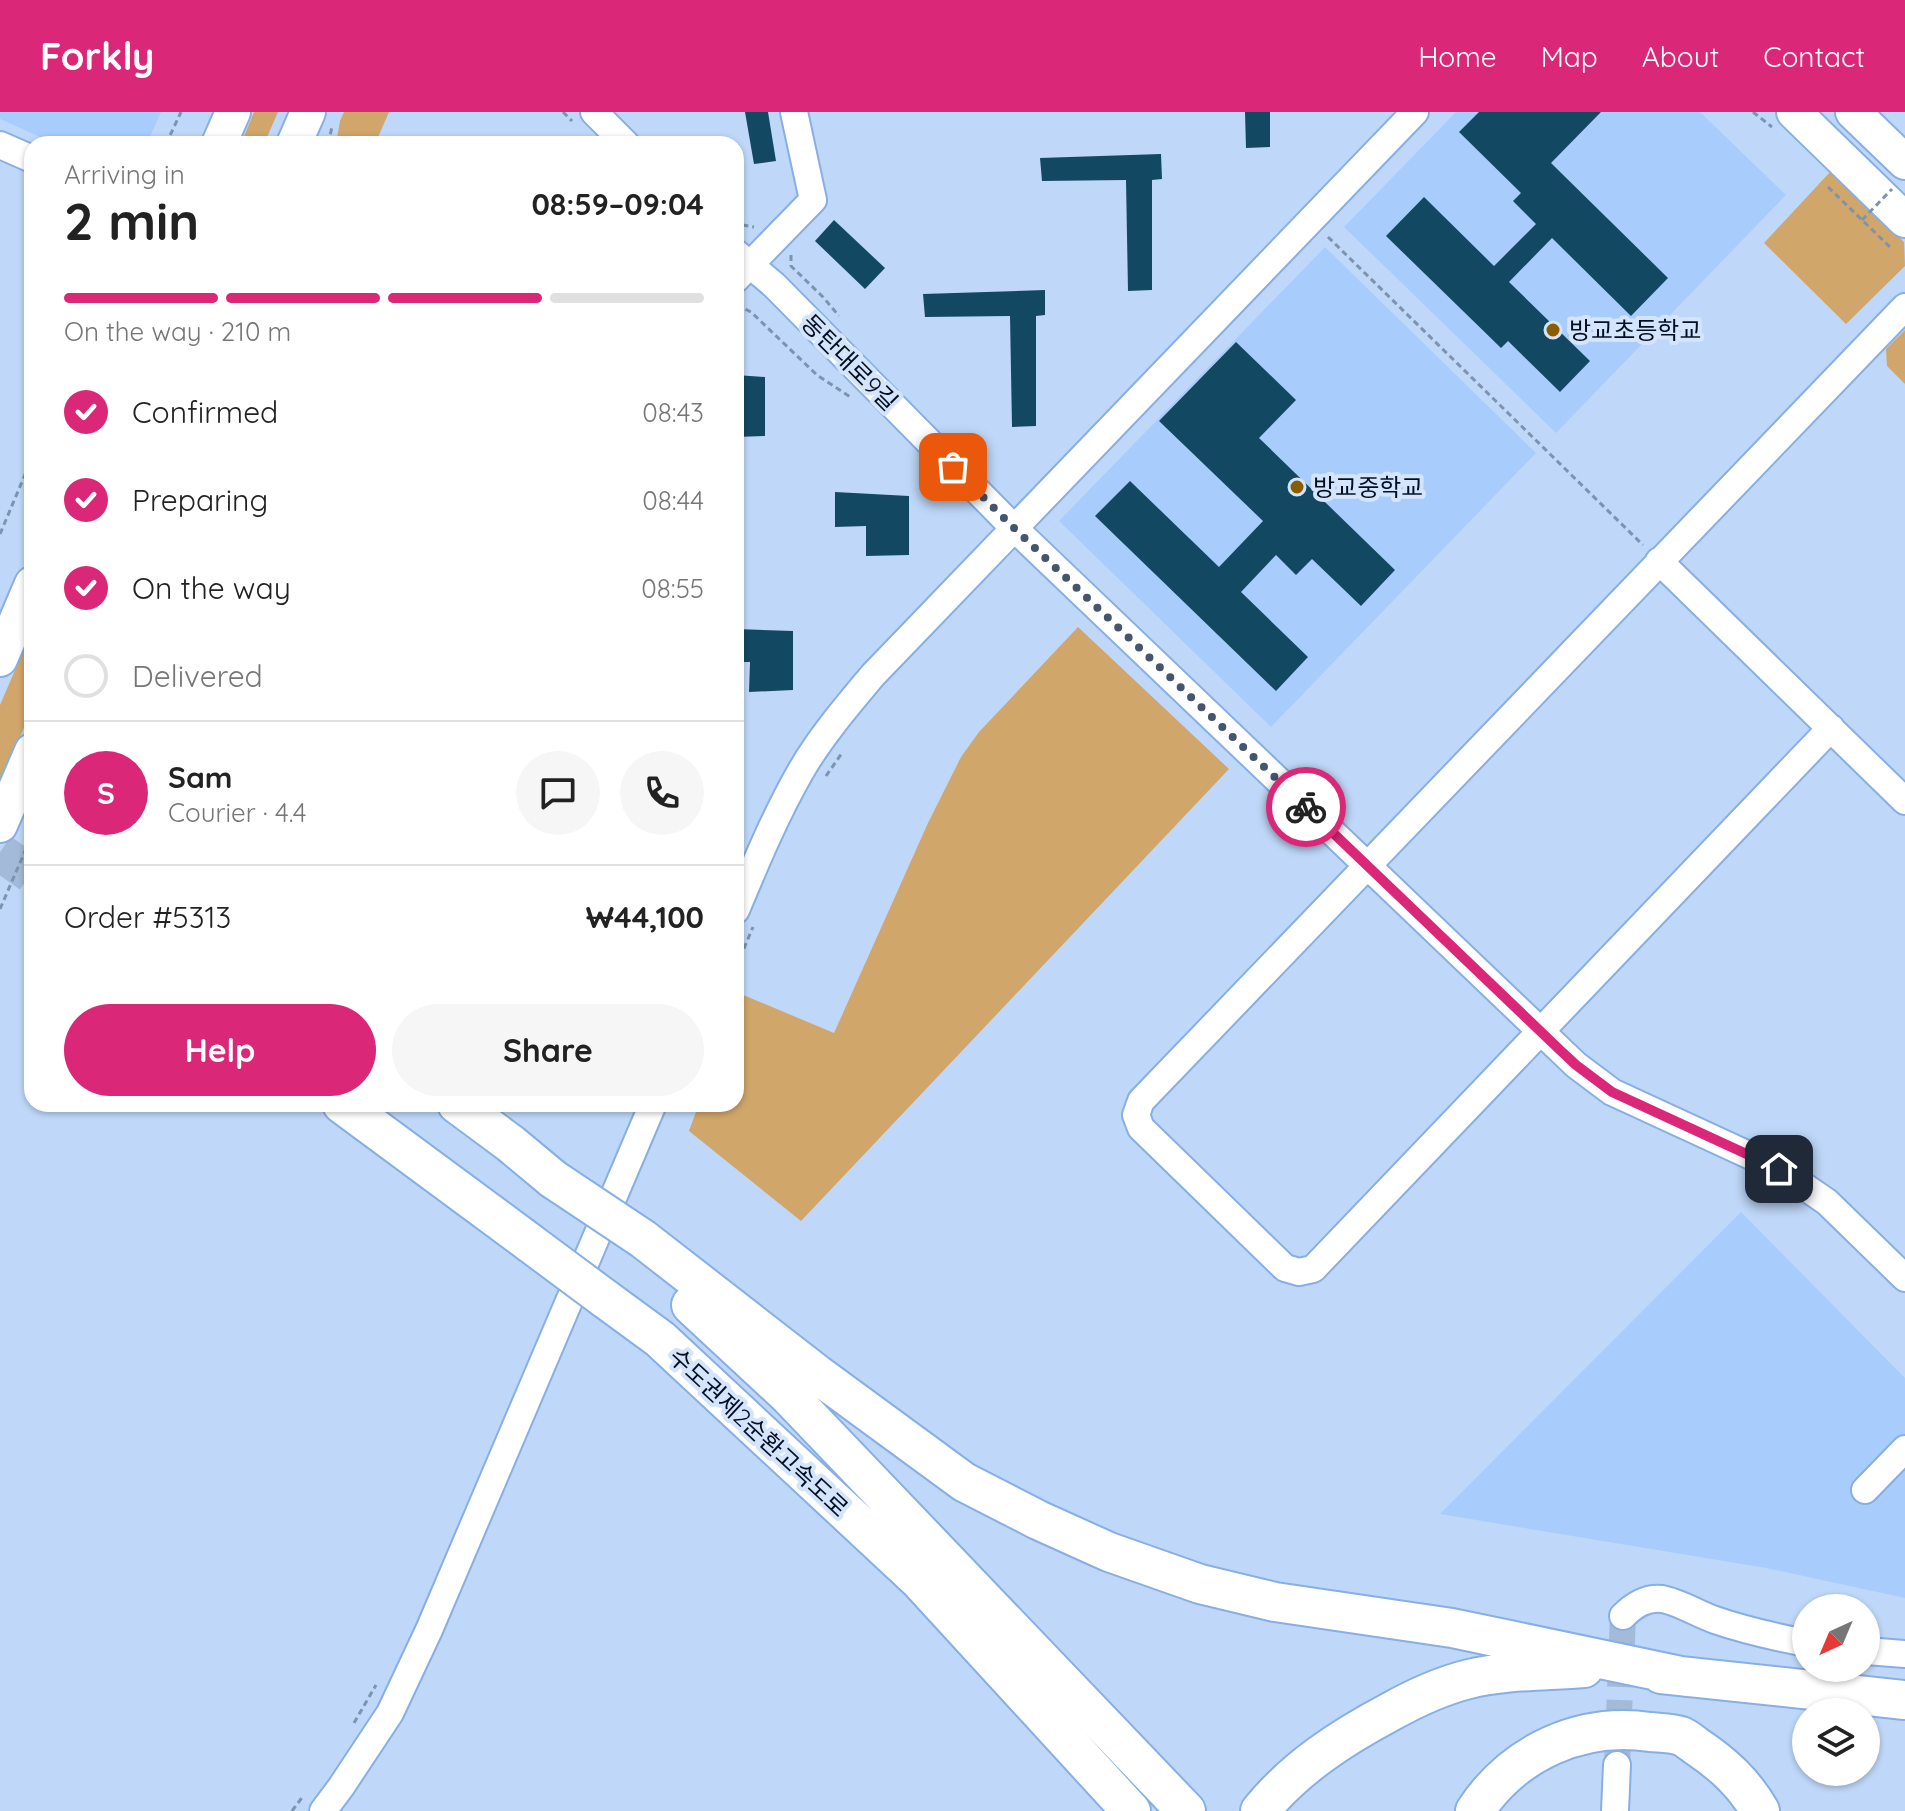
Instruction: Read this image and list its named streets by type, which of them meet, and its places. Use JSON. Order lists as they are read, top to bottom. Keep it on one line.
{"streets":{"highway":["수도권제2순환고속도로"],"street":["동탄대로9길"]},"places":["방교초등학교","방교중학교"],"north":"bottom left","page":{"header":"Forkly","nav":["Home","Map","About","Contact"],"heading":["2 min","Arriving in","08:59–09:04"],"panel":["Sam","Courier · 4.4","Order #5313","₩44,100"],"bar":"On the way · 210 m","list":[["Confirmed","08:43"],["Preparing","08:44"],["On the way","08:55"],"Delivered"],"round":"S","buttons":["Help","Share"]}}
